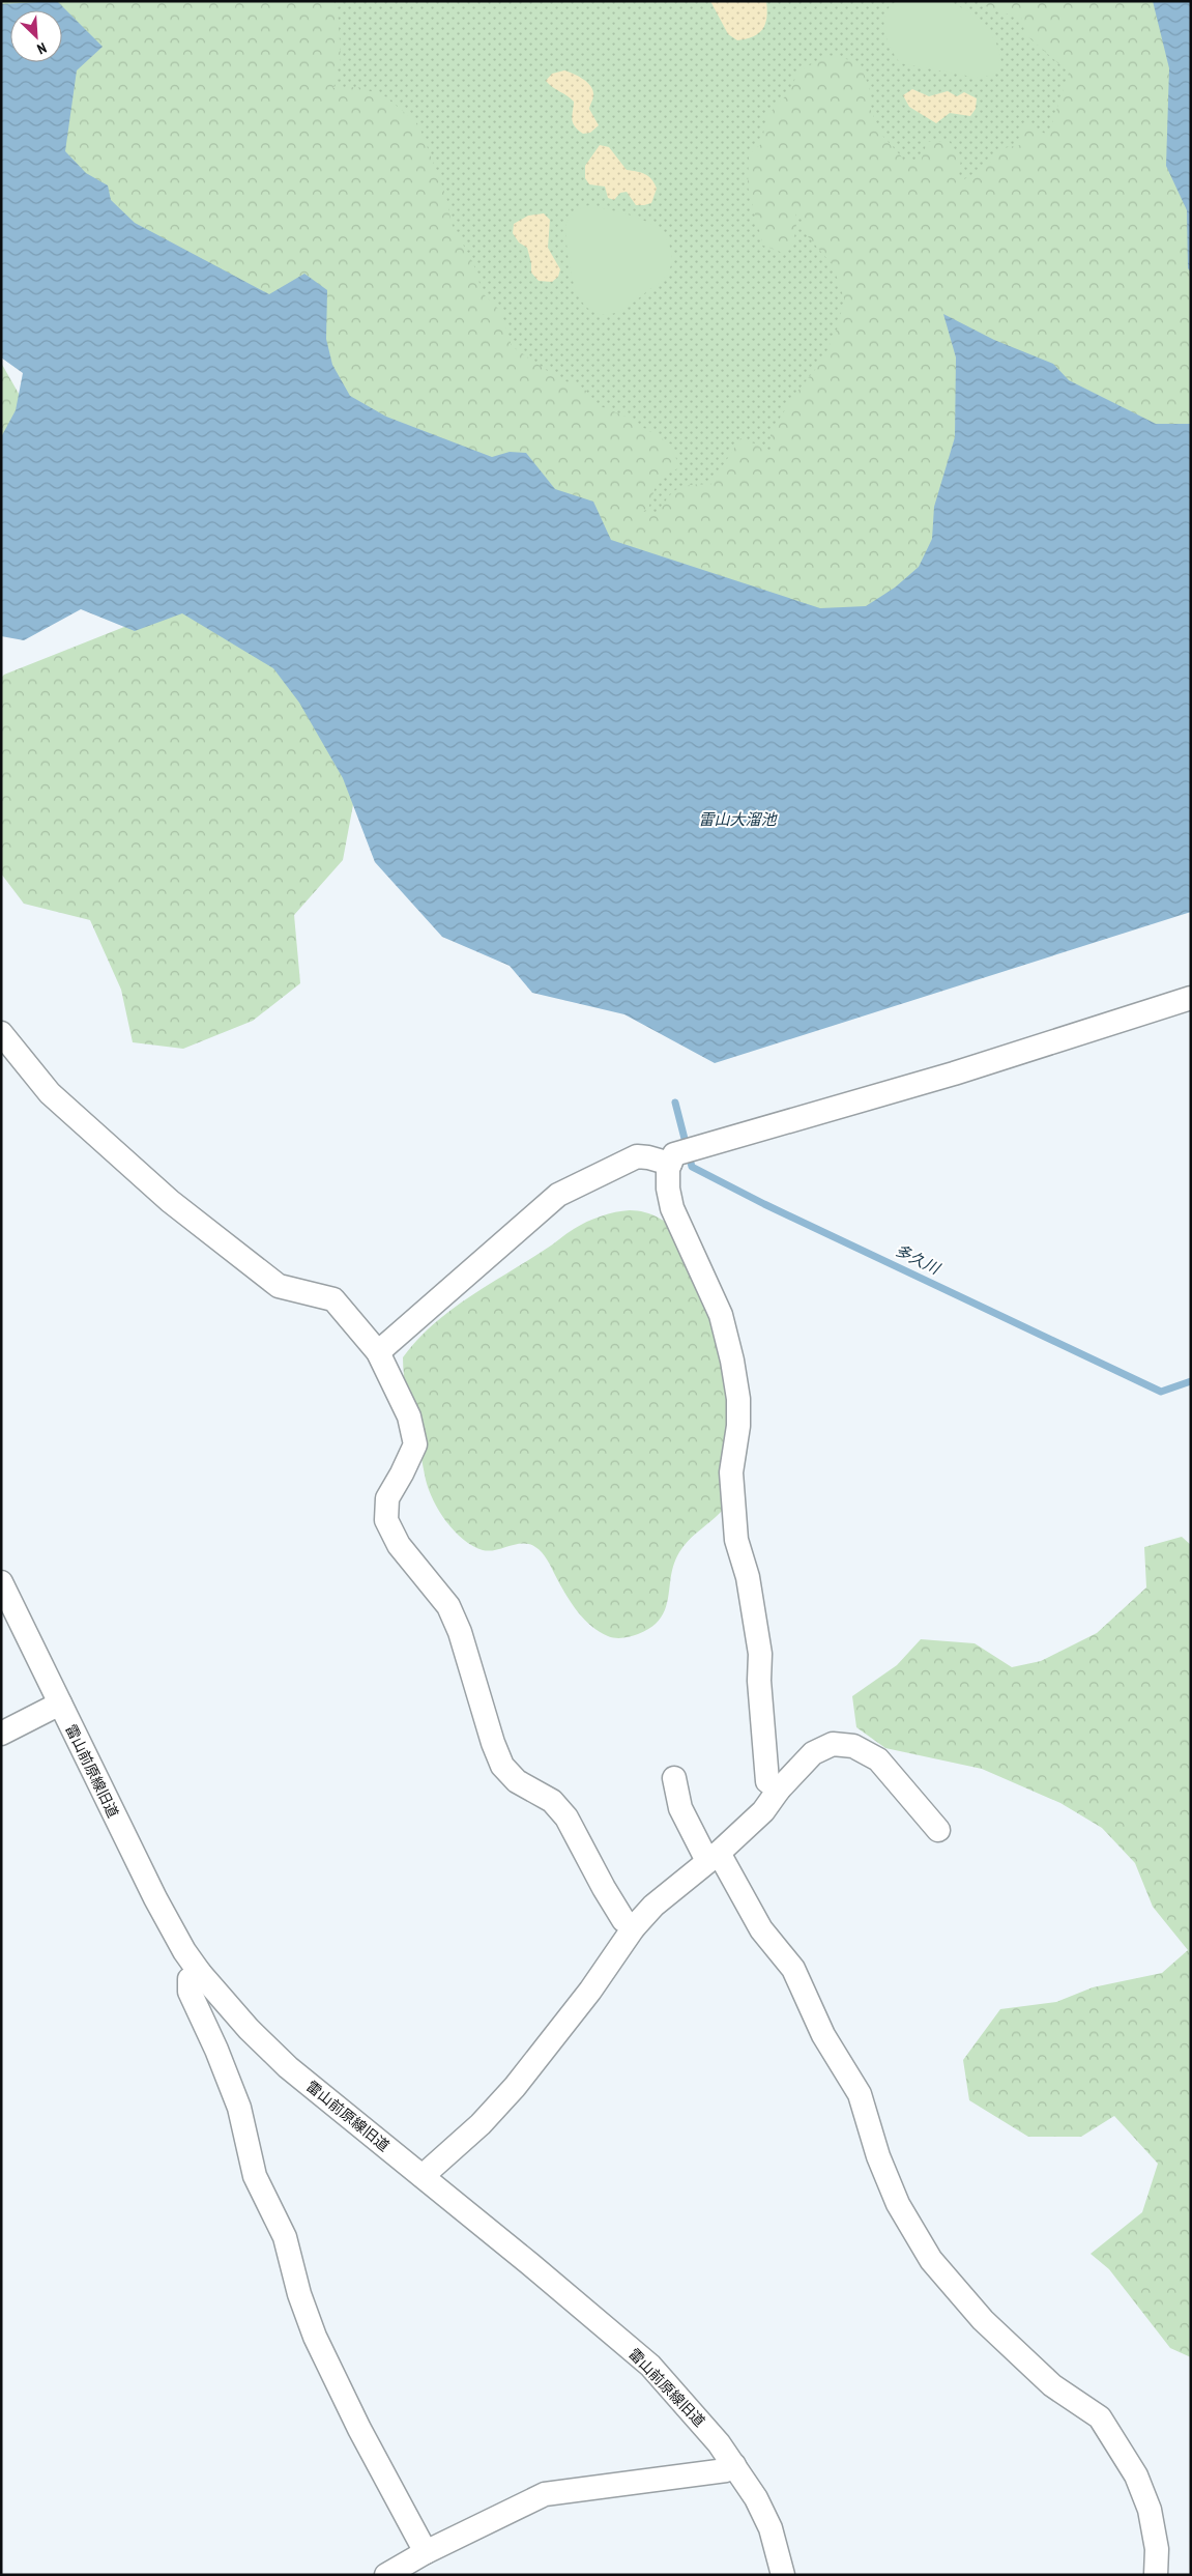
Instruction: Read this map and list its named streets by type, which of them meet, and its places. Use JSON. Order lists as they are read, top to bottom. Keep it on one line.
{"streets":{"street":["雷山前原線旧道"]},"water":["雷山大溜池","多久川"],"north":"bottom right"}
